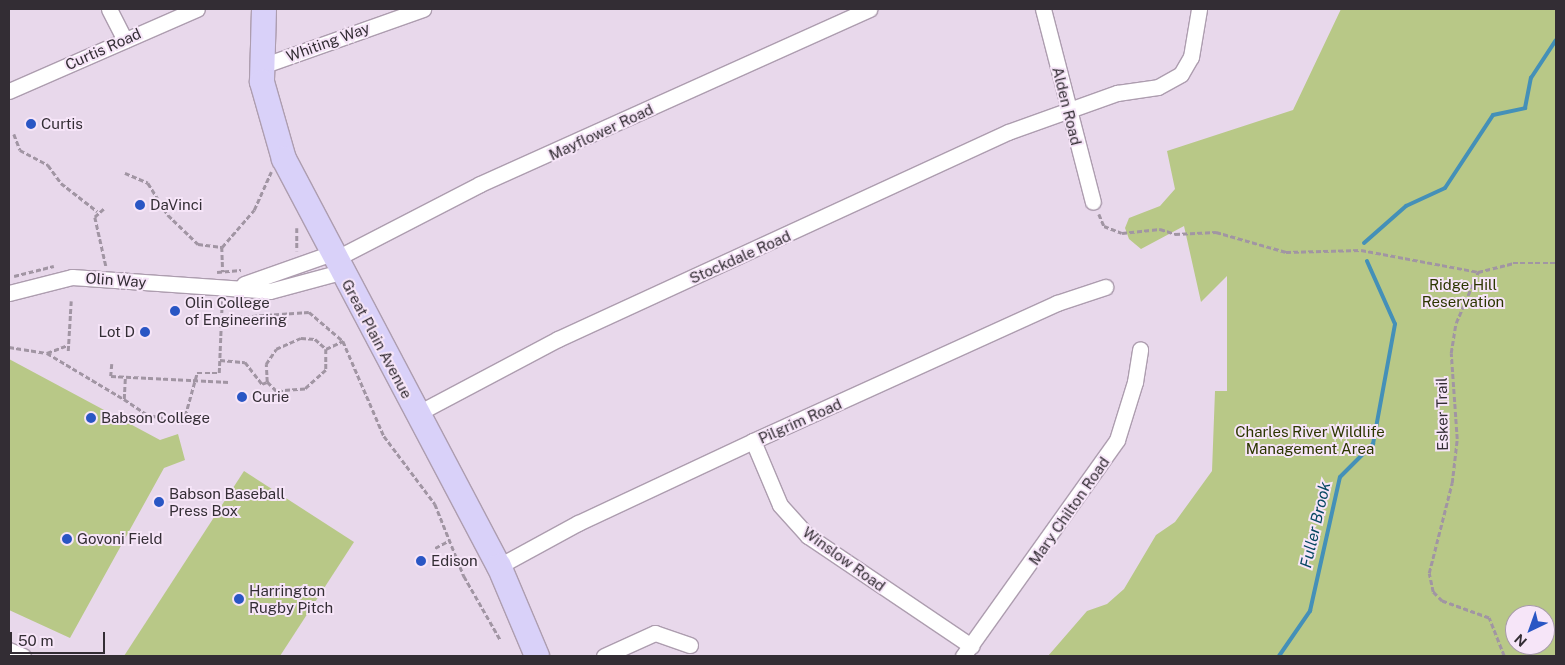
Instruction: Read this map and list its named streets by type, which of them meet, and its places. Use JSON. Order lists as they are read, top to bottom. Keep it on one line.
{"streets":{"main road":["Great Plain Avenue"],"street":["Whiting Way","Curtis Road","Alden Road","Mayflower Road","Stockdale Road","Olin Way","Pilgrim Road","Mary Chilton Road","Winslow Road"],"path":["Esker Trail"]},"crossings":[["Whiting Way","Great Plain Avenue"],["Alden Road","Stockdale Road"],["Mayflower Road","Olin Way"],["Mayflower Road","Great Plain Avenue"],["Stockdale Road","Great Plain Avenue"],["Olin Way","Great Plain Avenue"],["Great Plain Avenue","Pilgrim Road"],["Pilgrim Road","Winslow Road"],["Mary Chilton Road","Winslow Road"]],"water":["Fuller Brook"],"parks":["Ridge Hill Reservation","Charles River Wildlife Management Area"],"places":["Curtis","DaVinci","Olin College of Engineering","Lot D","Curie","Babson College","Babson Baseball Press Box","Govoni Field","Edison","Harrington Rugby Pitch"],"scale_bar":"50 m","north":"bottom left"}
